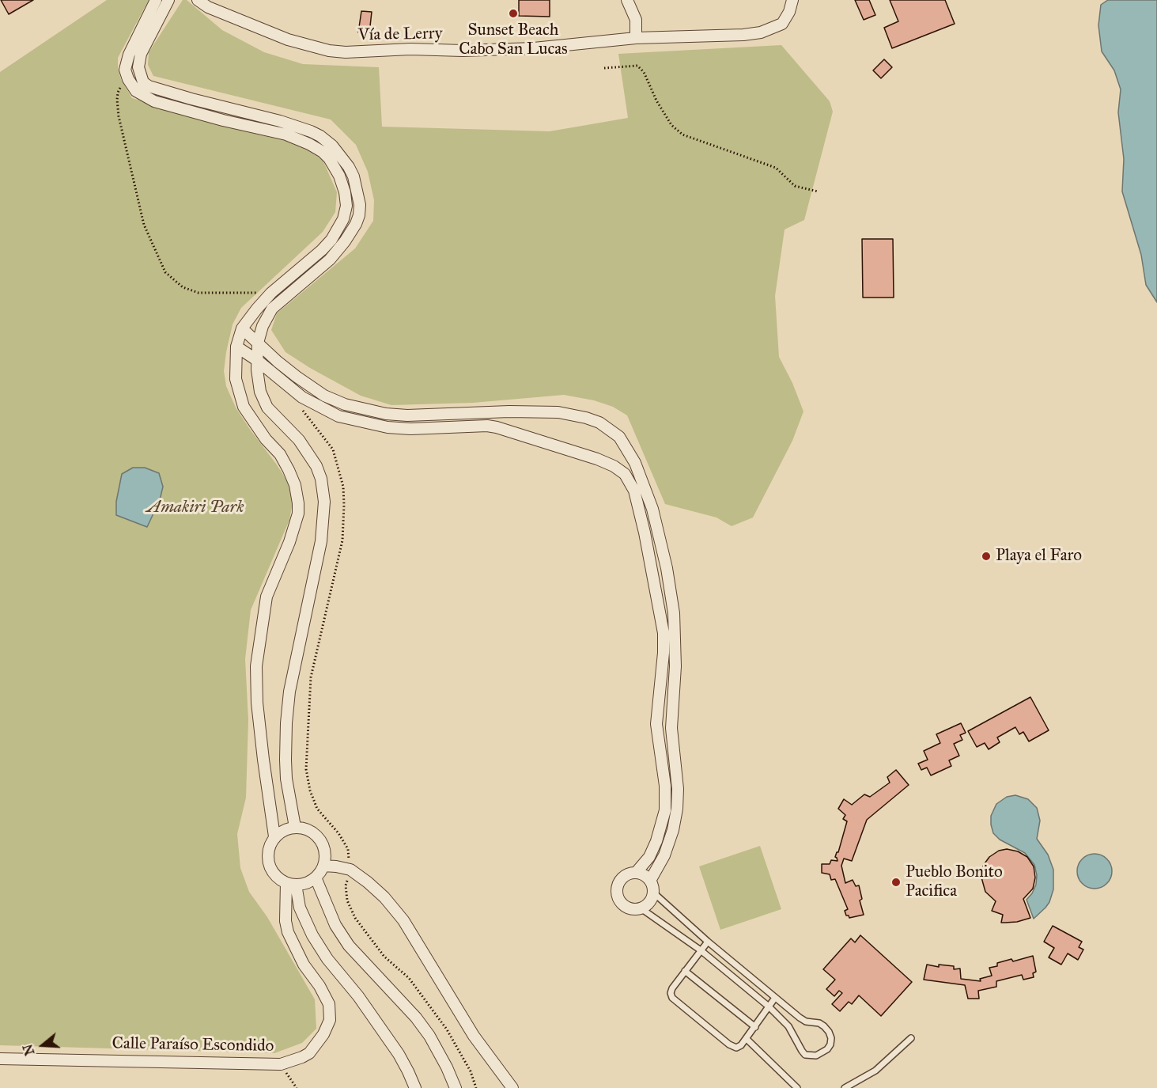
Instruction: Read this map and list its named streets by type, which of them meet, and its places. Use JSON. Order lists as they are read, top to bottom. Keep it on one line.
{"streets":{"street":["Vía de Lerry","Calle Paraíso Escondido"]},"parks":["Amakiri Park"],"places":["Sunset Beach Cabo San Lucas","Playa el Faro","Pueblo Bonito Pacifica"],"north":"left"}
